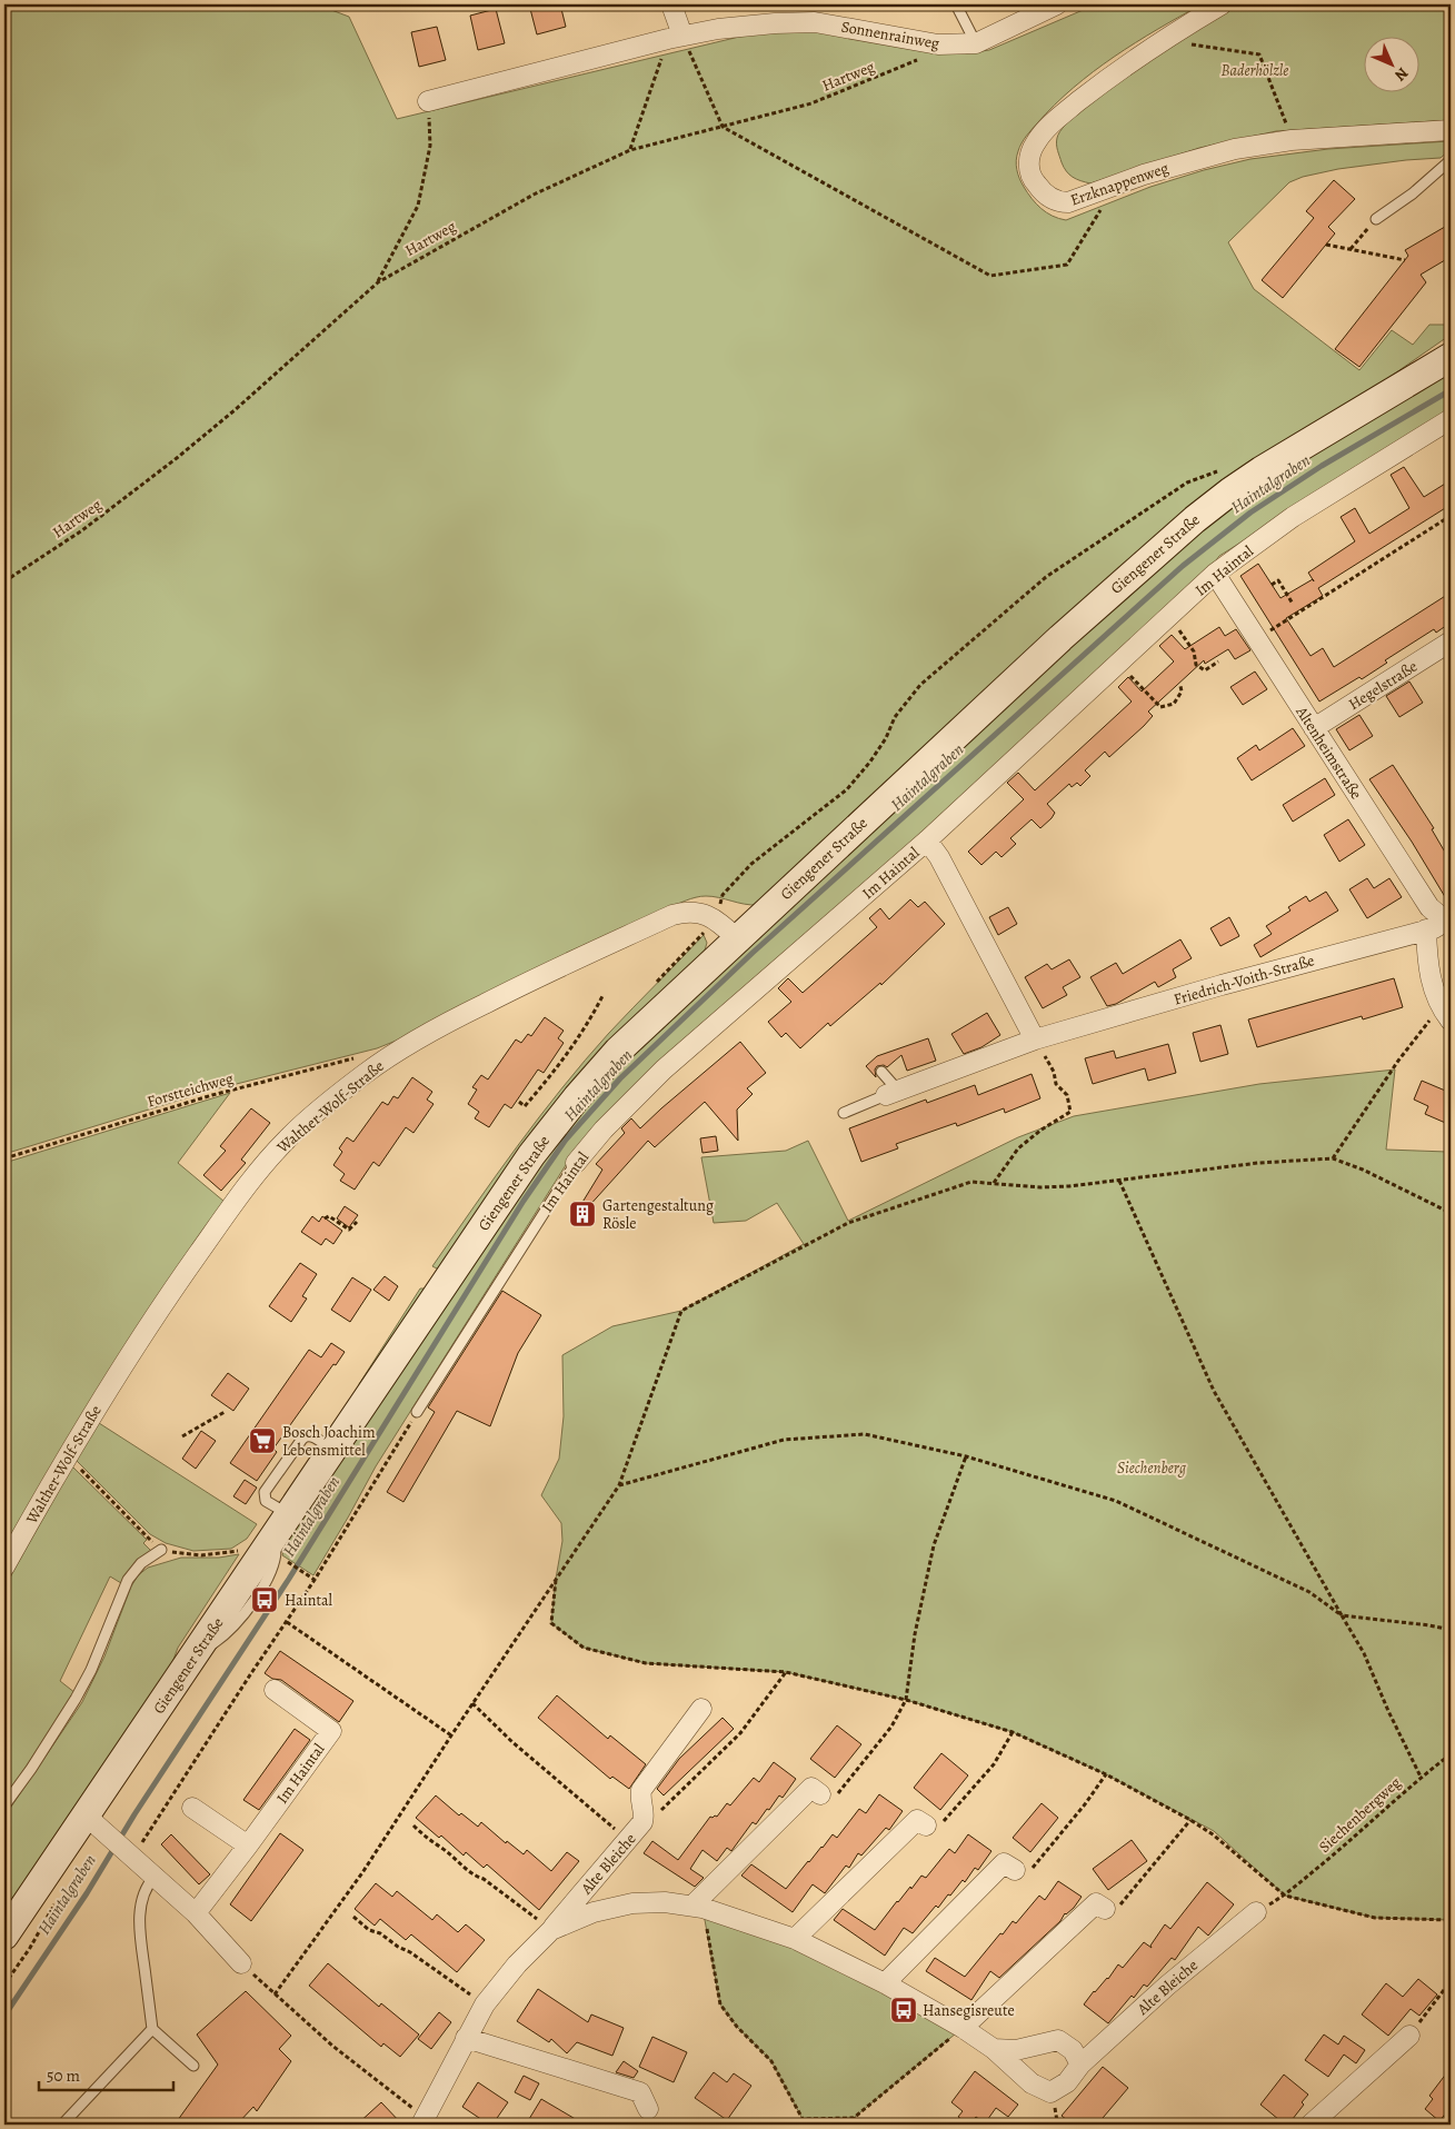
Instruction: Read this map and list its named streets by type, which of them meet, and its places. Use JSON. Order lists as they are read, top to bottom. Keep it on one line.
{"streets":{"main road":["Giengener Straße"],"street":["Sonnenrainweg","Erzknappenweg","Im Haintal","Hegelstraße","Altenheimstraße","Friedrich-Voith-Straße","Walther-Wolf-Straße","Alte Bleiche"],"path":["Hartweg","Forstteichweg","Siechenbergweg"]},"crossings":[["Sonnenrainweg","Hartweg"],["Giengener Straße","Walther-Wolf-Straße"],["Im Haintal","Altenheimstraße"],["Hegelstraße","Altenheimstraße"],["Altenheimstraße","Friedrich-Voith-Straße"],["Forstteichweg","Walther-Wolf-Straße"]],"water":["Haintalgraben"],"parks":["Baderhölzle","Siechenberg"],"places":{"building":["Gartengestaltung Rösle"],"supermarket":["Bosch Joachim Lebensmittel"],"bus stop":["Haintal","Hansegisreute"]},"scale_bar":"50 m","north":"bottom right"}
